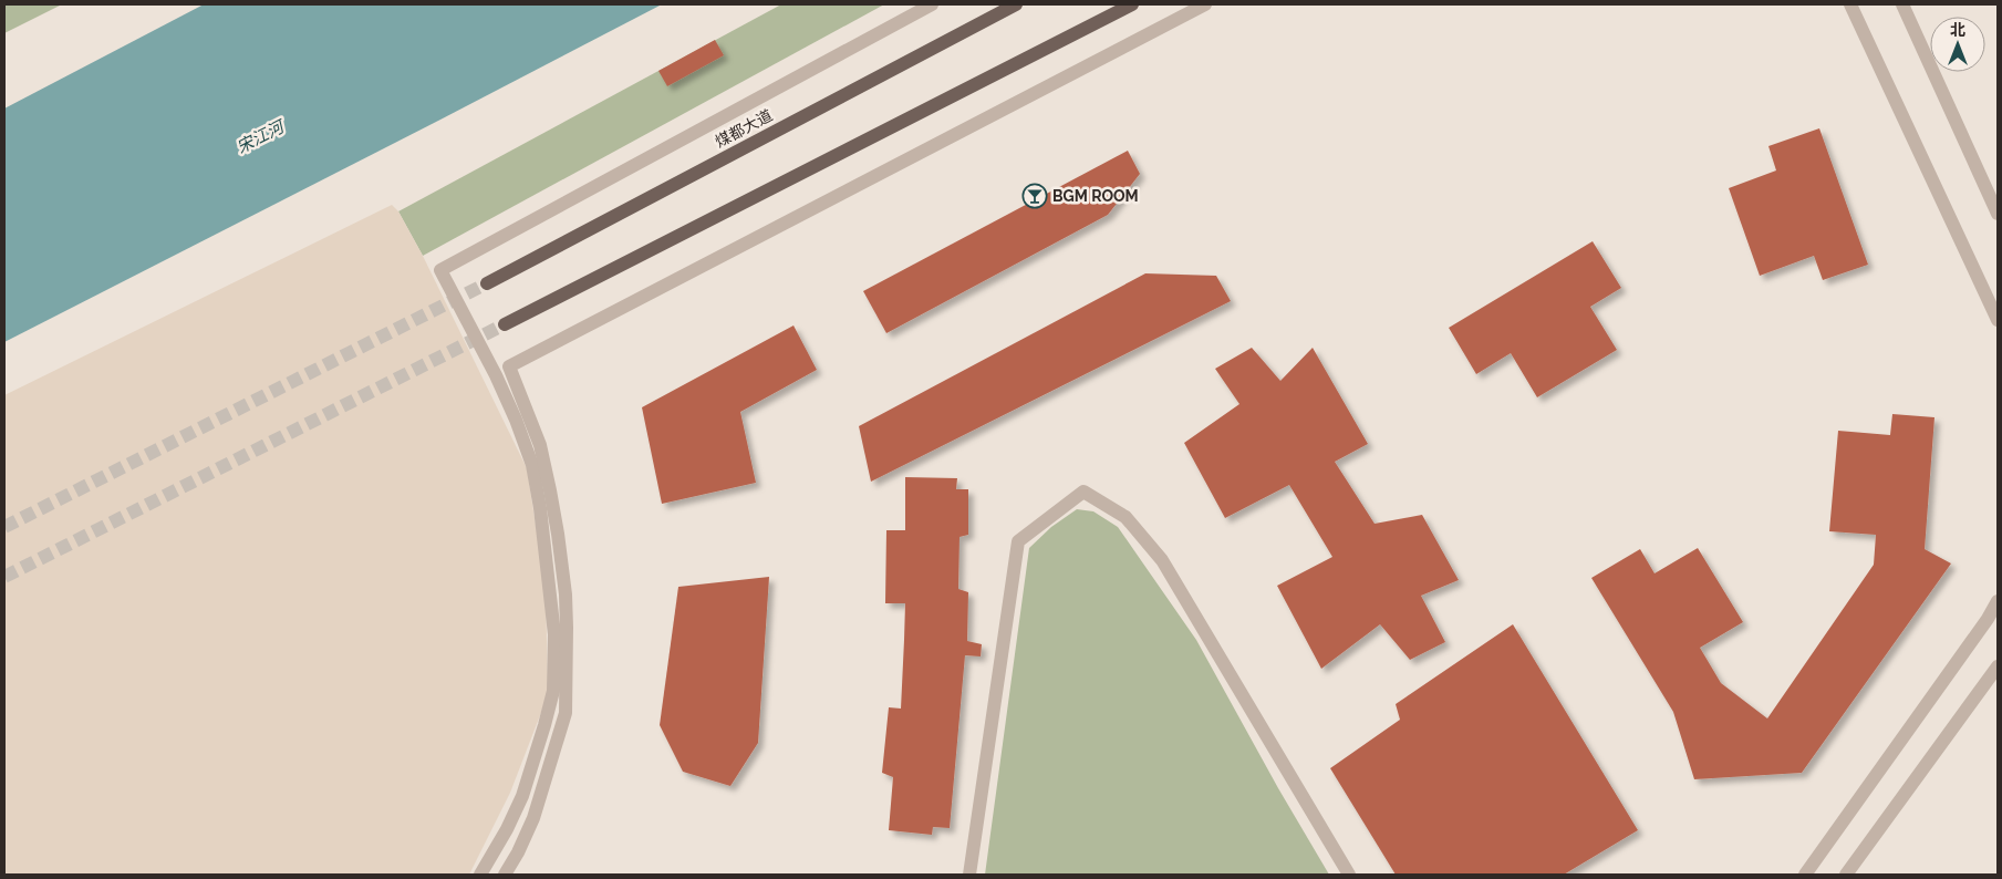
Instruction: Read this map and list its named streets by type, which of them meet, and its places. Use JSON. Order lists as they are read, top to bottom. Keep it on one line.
{"streets":{"main road":["煤都大道"]},"water":["宋江河"],"places":{"bar":["BGM ROOM"]},"north":"top"}
